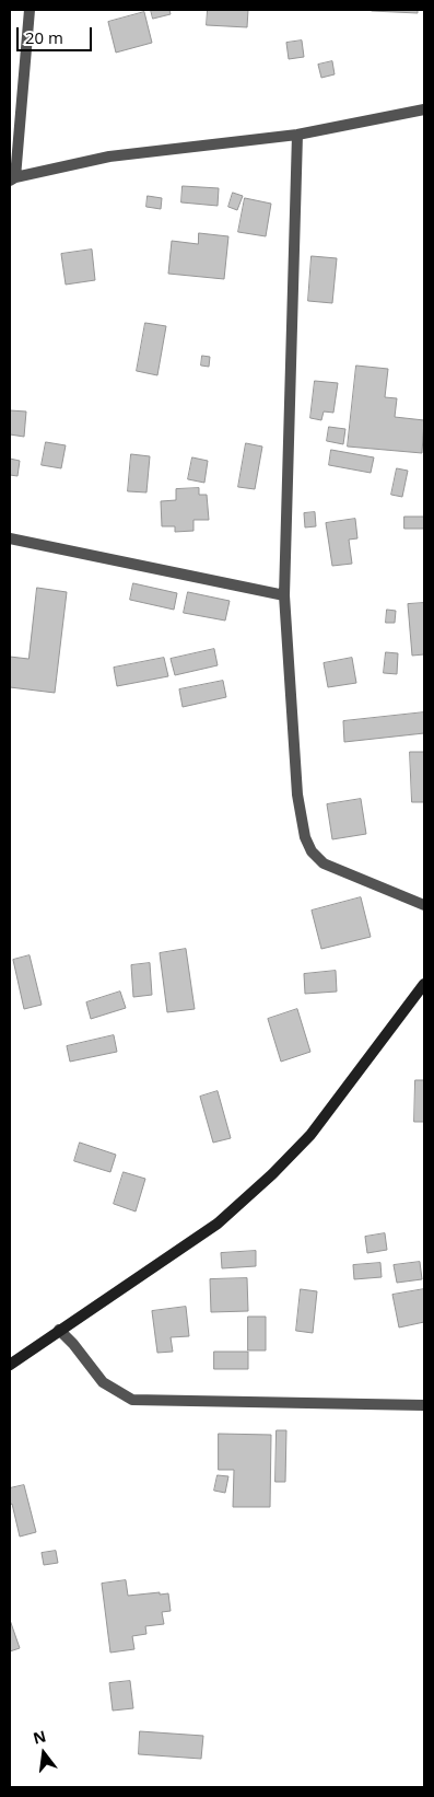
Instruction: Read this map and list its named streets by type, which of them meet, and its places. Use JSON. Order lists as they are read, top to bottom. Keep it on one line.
{"scale_bar":"20 m","north":"top"}
